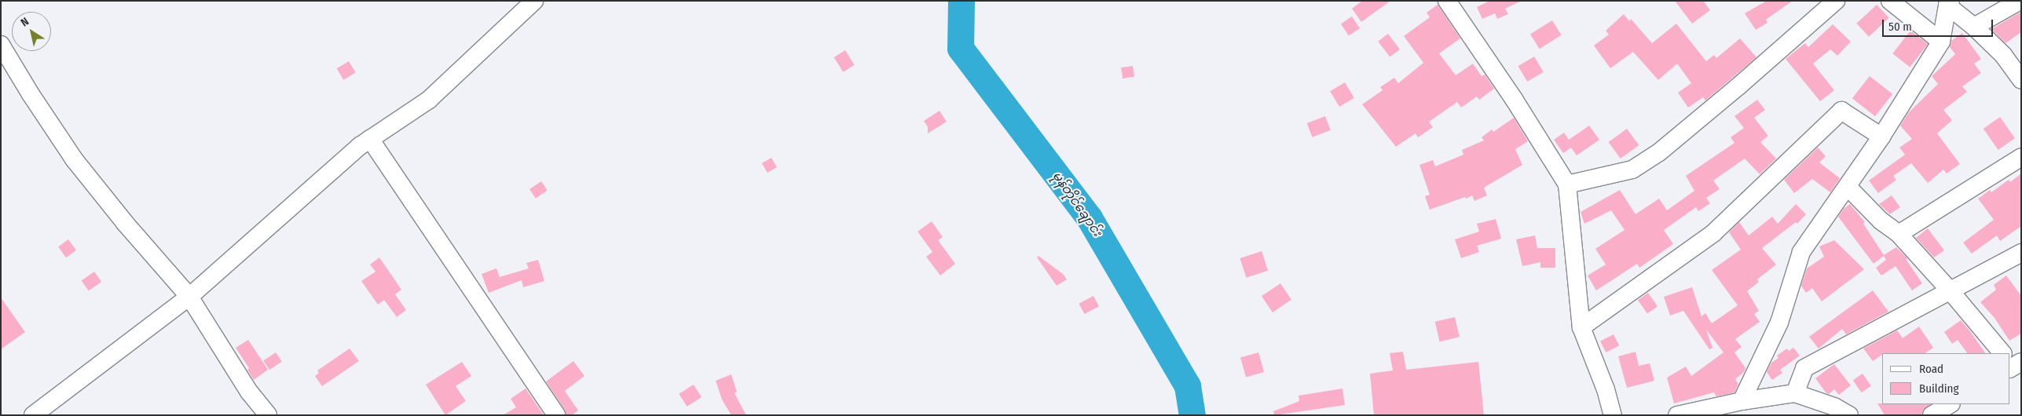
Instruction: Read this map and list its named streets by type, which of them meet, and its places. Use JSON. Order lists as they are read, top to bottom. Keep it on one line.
{"water":["မုန်တိုင်ချောင်း"],"legend":["Road","Building"],"scale_bar":"50 m","north":"top left"}
